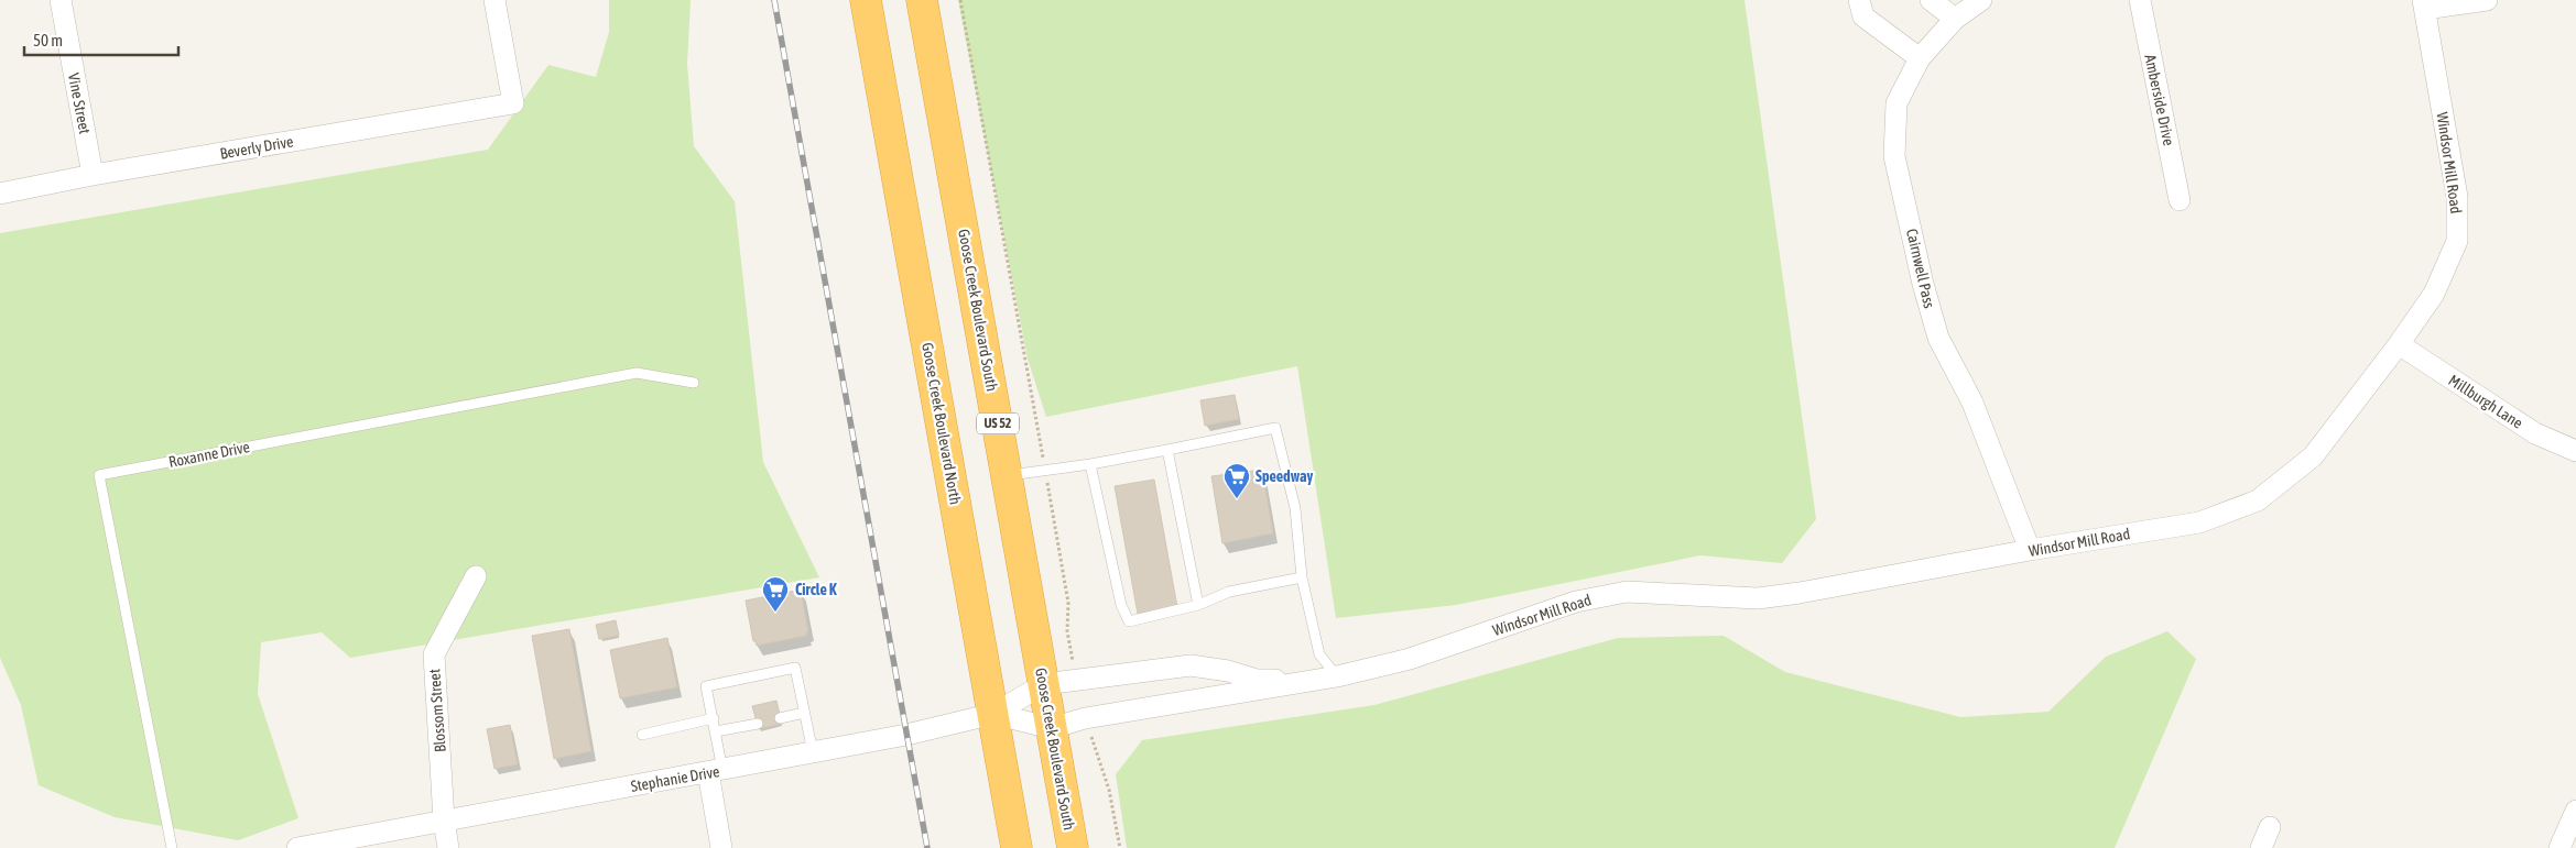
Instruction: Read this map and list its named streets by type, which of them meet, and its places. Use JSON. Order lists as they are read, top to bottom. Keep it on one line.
{"streets":{"highway":["Goose Creek Boulevard South","Goose Creek Boulevard North","US 52"],"street":["Amberside Drive","Vine Street","Beverly Drive","Windsor Mill Road","Cairnwell Pass","Millburgh Lane","Blossom Street","Stephanie Drive"],"lane":["Roxanne Drive"]},"crossings":[["Vine Street","Beverly Drive"],["Windsor Mill Road","Cairnwell Pass"],["Windsor Mill Road","Goose Creek Boulevard South"],["Windsor Mill Road","Millburgh Lane"],["Windsor Mill Road","Stephanie Drive"],["Goose Creek Boulevard South","Stephanie Drive"],["Goose Creek Boulevard North","Stephanie Drive"],["Blossom Street","Stephanie Drive"]],"places":{"supermarket":["Speedway","Circle K"]},"scale_bar":"50 m"}
